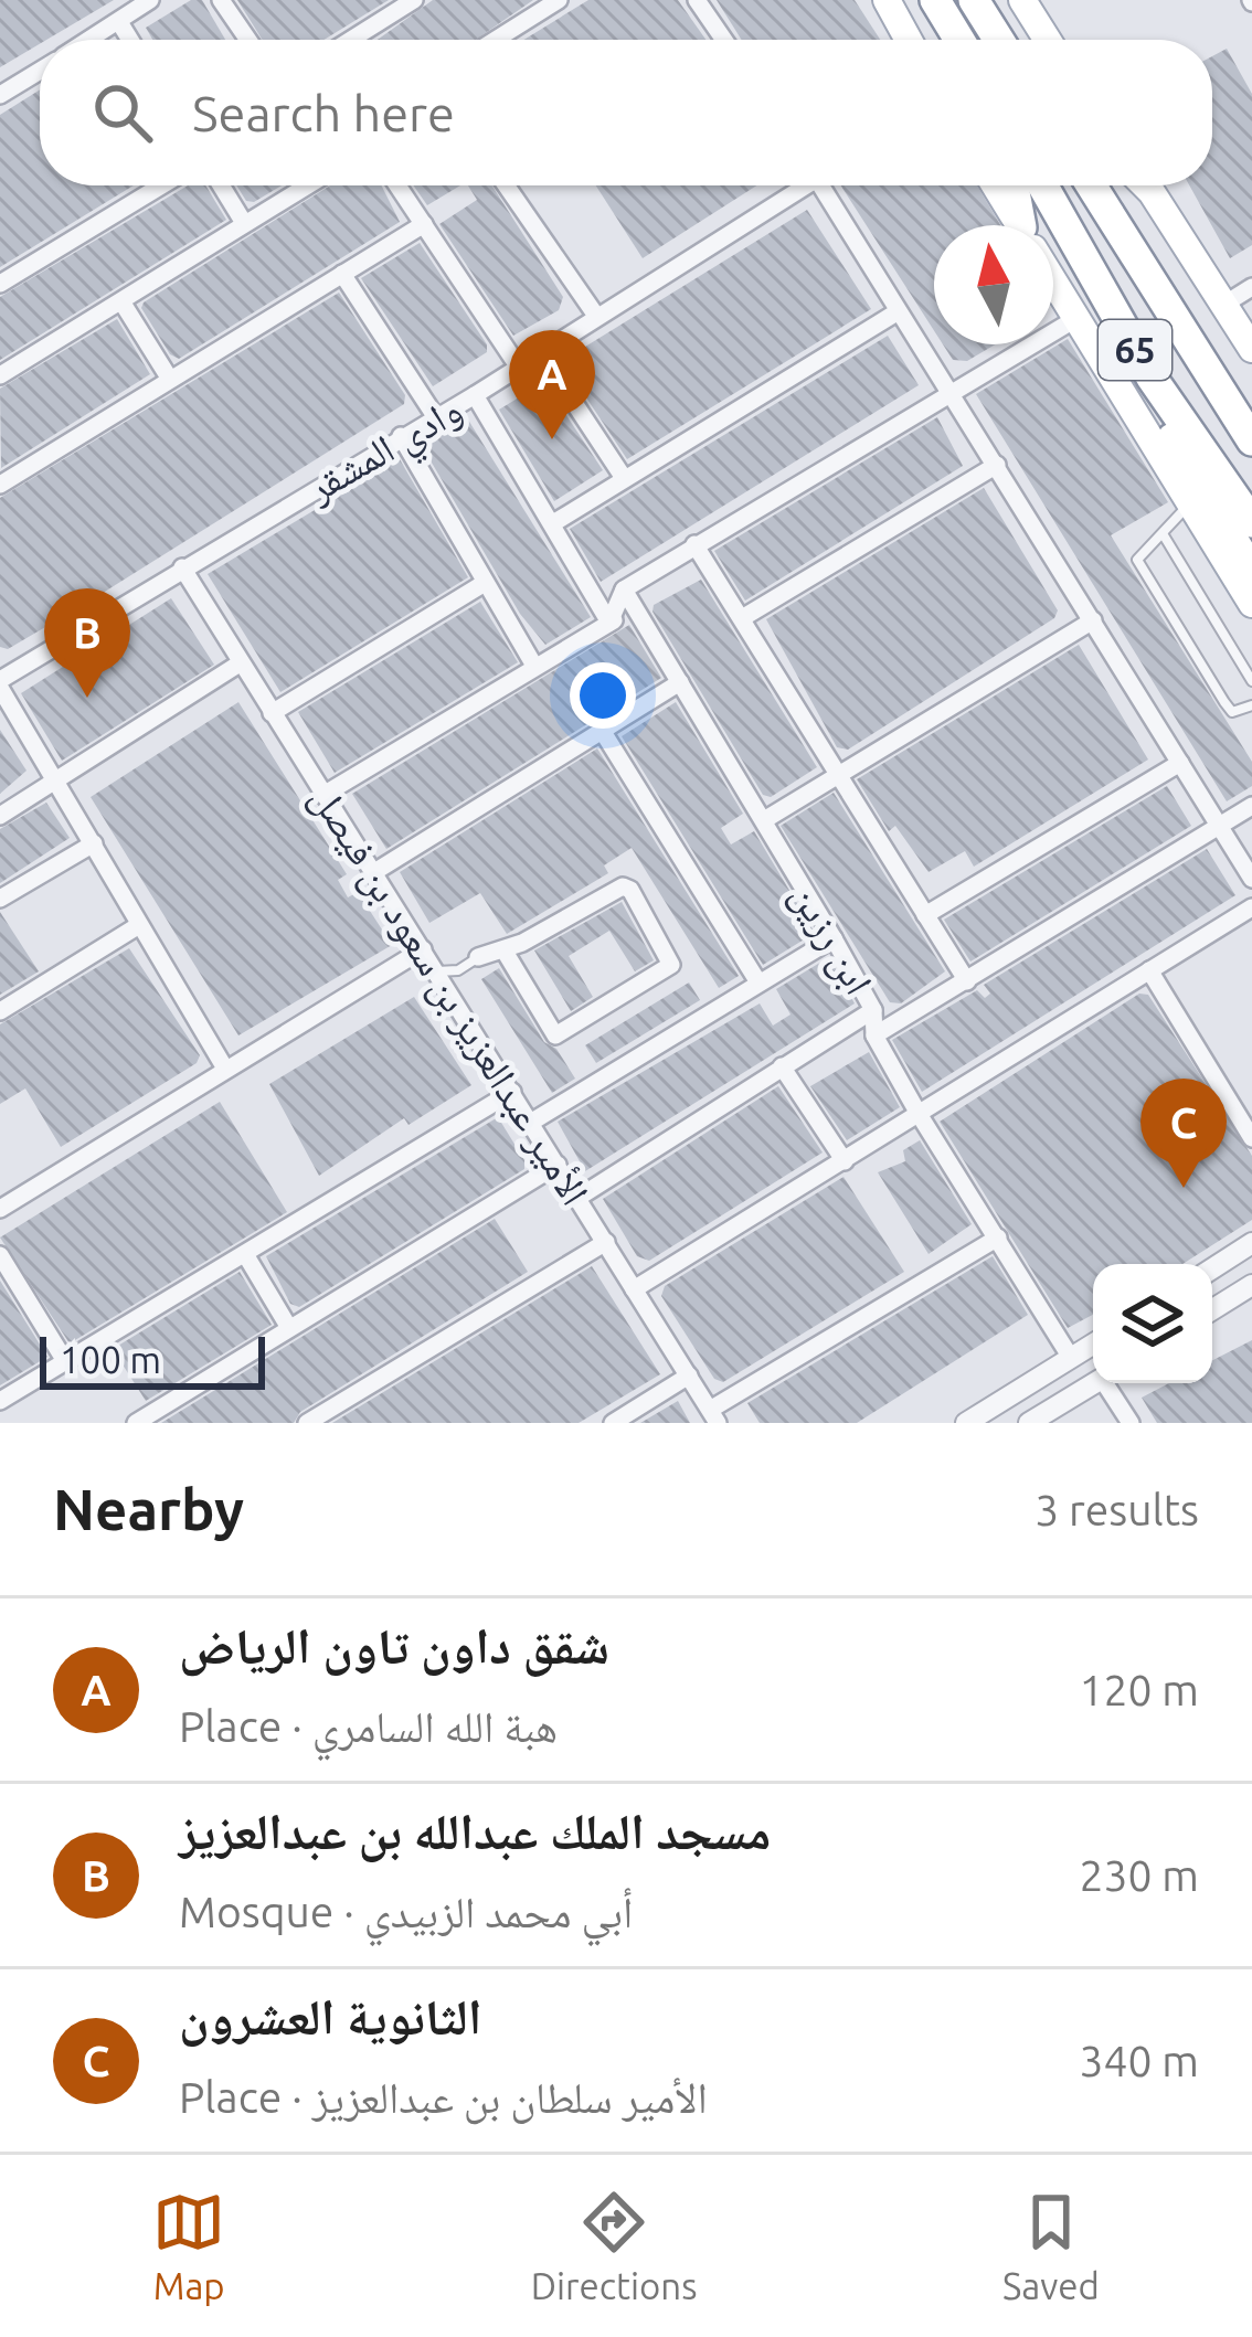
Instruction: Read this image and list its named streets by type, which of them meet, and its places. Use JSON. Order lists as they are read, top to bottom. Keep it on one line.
{"streets":{"highway":["65"],"street":["وادي المشقر","ابن رزين","الأمير عبدالعزيز بن سعود بن فيصل"]},"crossings":[["وادي المشقر","الأمير عبدالعزيز بن سعود بن فيصل"]],"scale_bar":"100 m","north":"top","page":{"search":"Search here","pins":["A","B","C"],"scale":"100 m","heading":["Nearby","3 results"],"list":[{"mark":"A","name":"شقق داون تاون الرياض","note":"Place · هبة الله السامري","value":"120 m"},{"mark":"B","name":"مسجد الملك عبدالله بن عبدالعزيز","note":"Mosque · أبي محمد الزبيدي","value":"230 m"},{"mark":"C","name":"الثانوية العشرون","note":"Place · الأمير سلطان بن عبدالعزيز","value":"340 m"}],"nav":["Map","Directions","Saved"]}}
